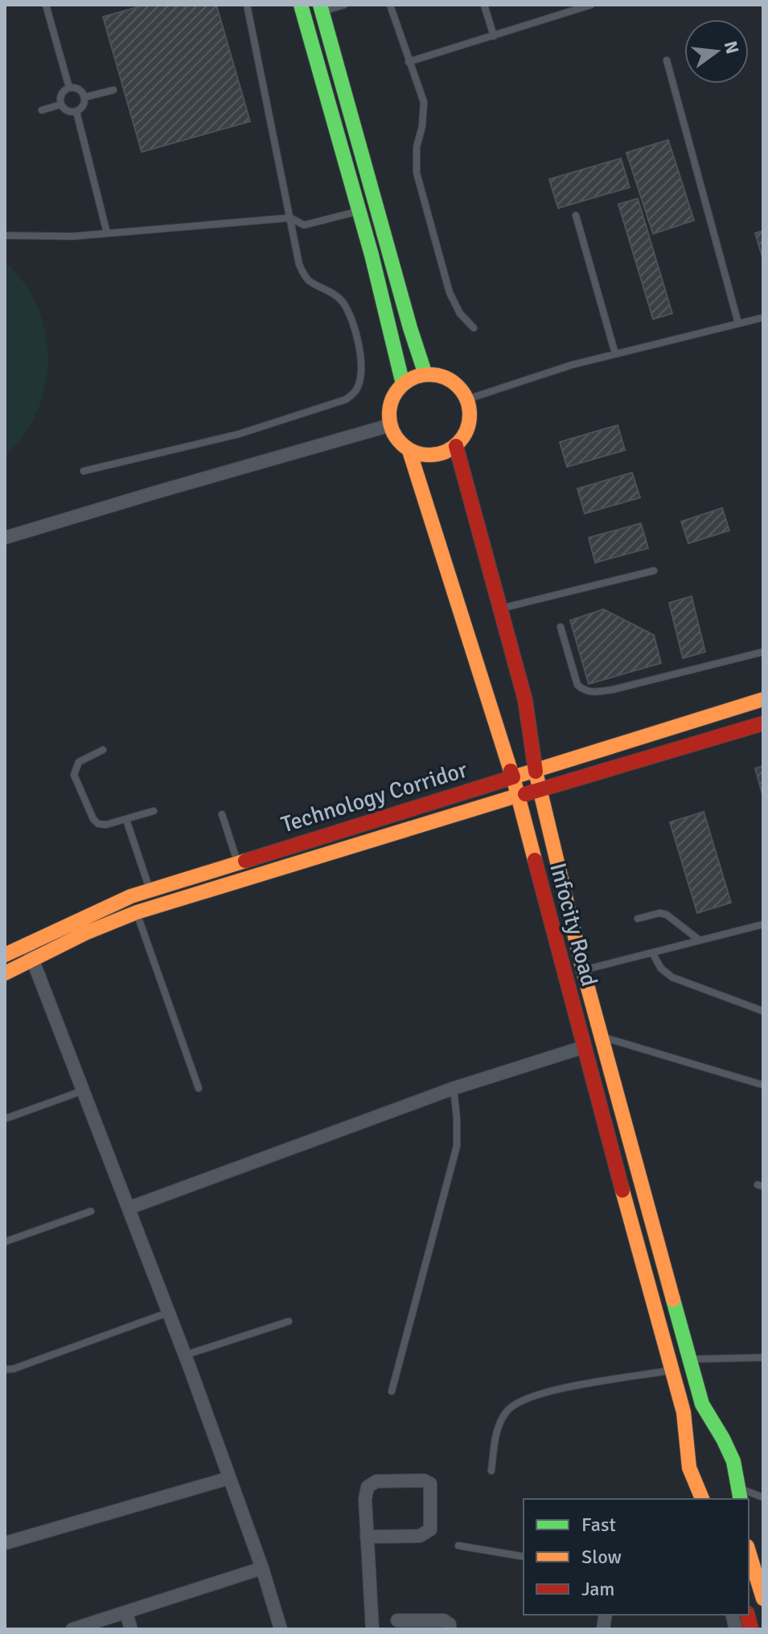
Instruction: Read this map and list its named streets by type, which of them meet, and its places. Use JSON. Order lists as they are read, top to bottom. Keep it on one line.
{"streets":{"street":["Technology Corridor","Infocity Road"]},"crossings":[["Technology Corridor","Infocity Road"]],"legend":["Fast","Slow","Jam"],"north":"right"}
